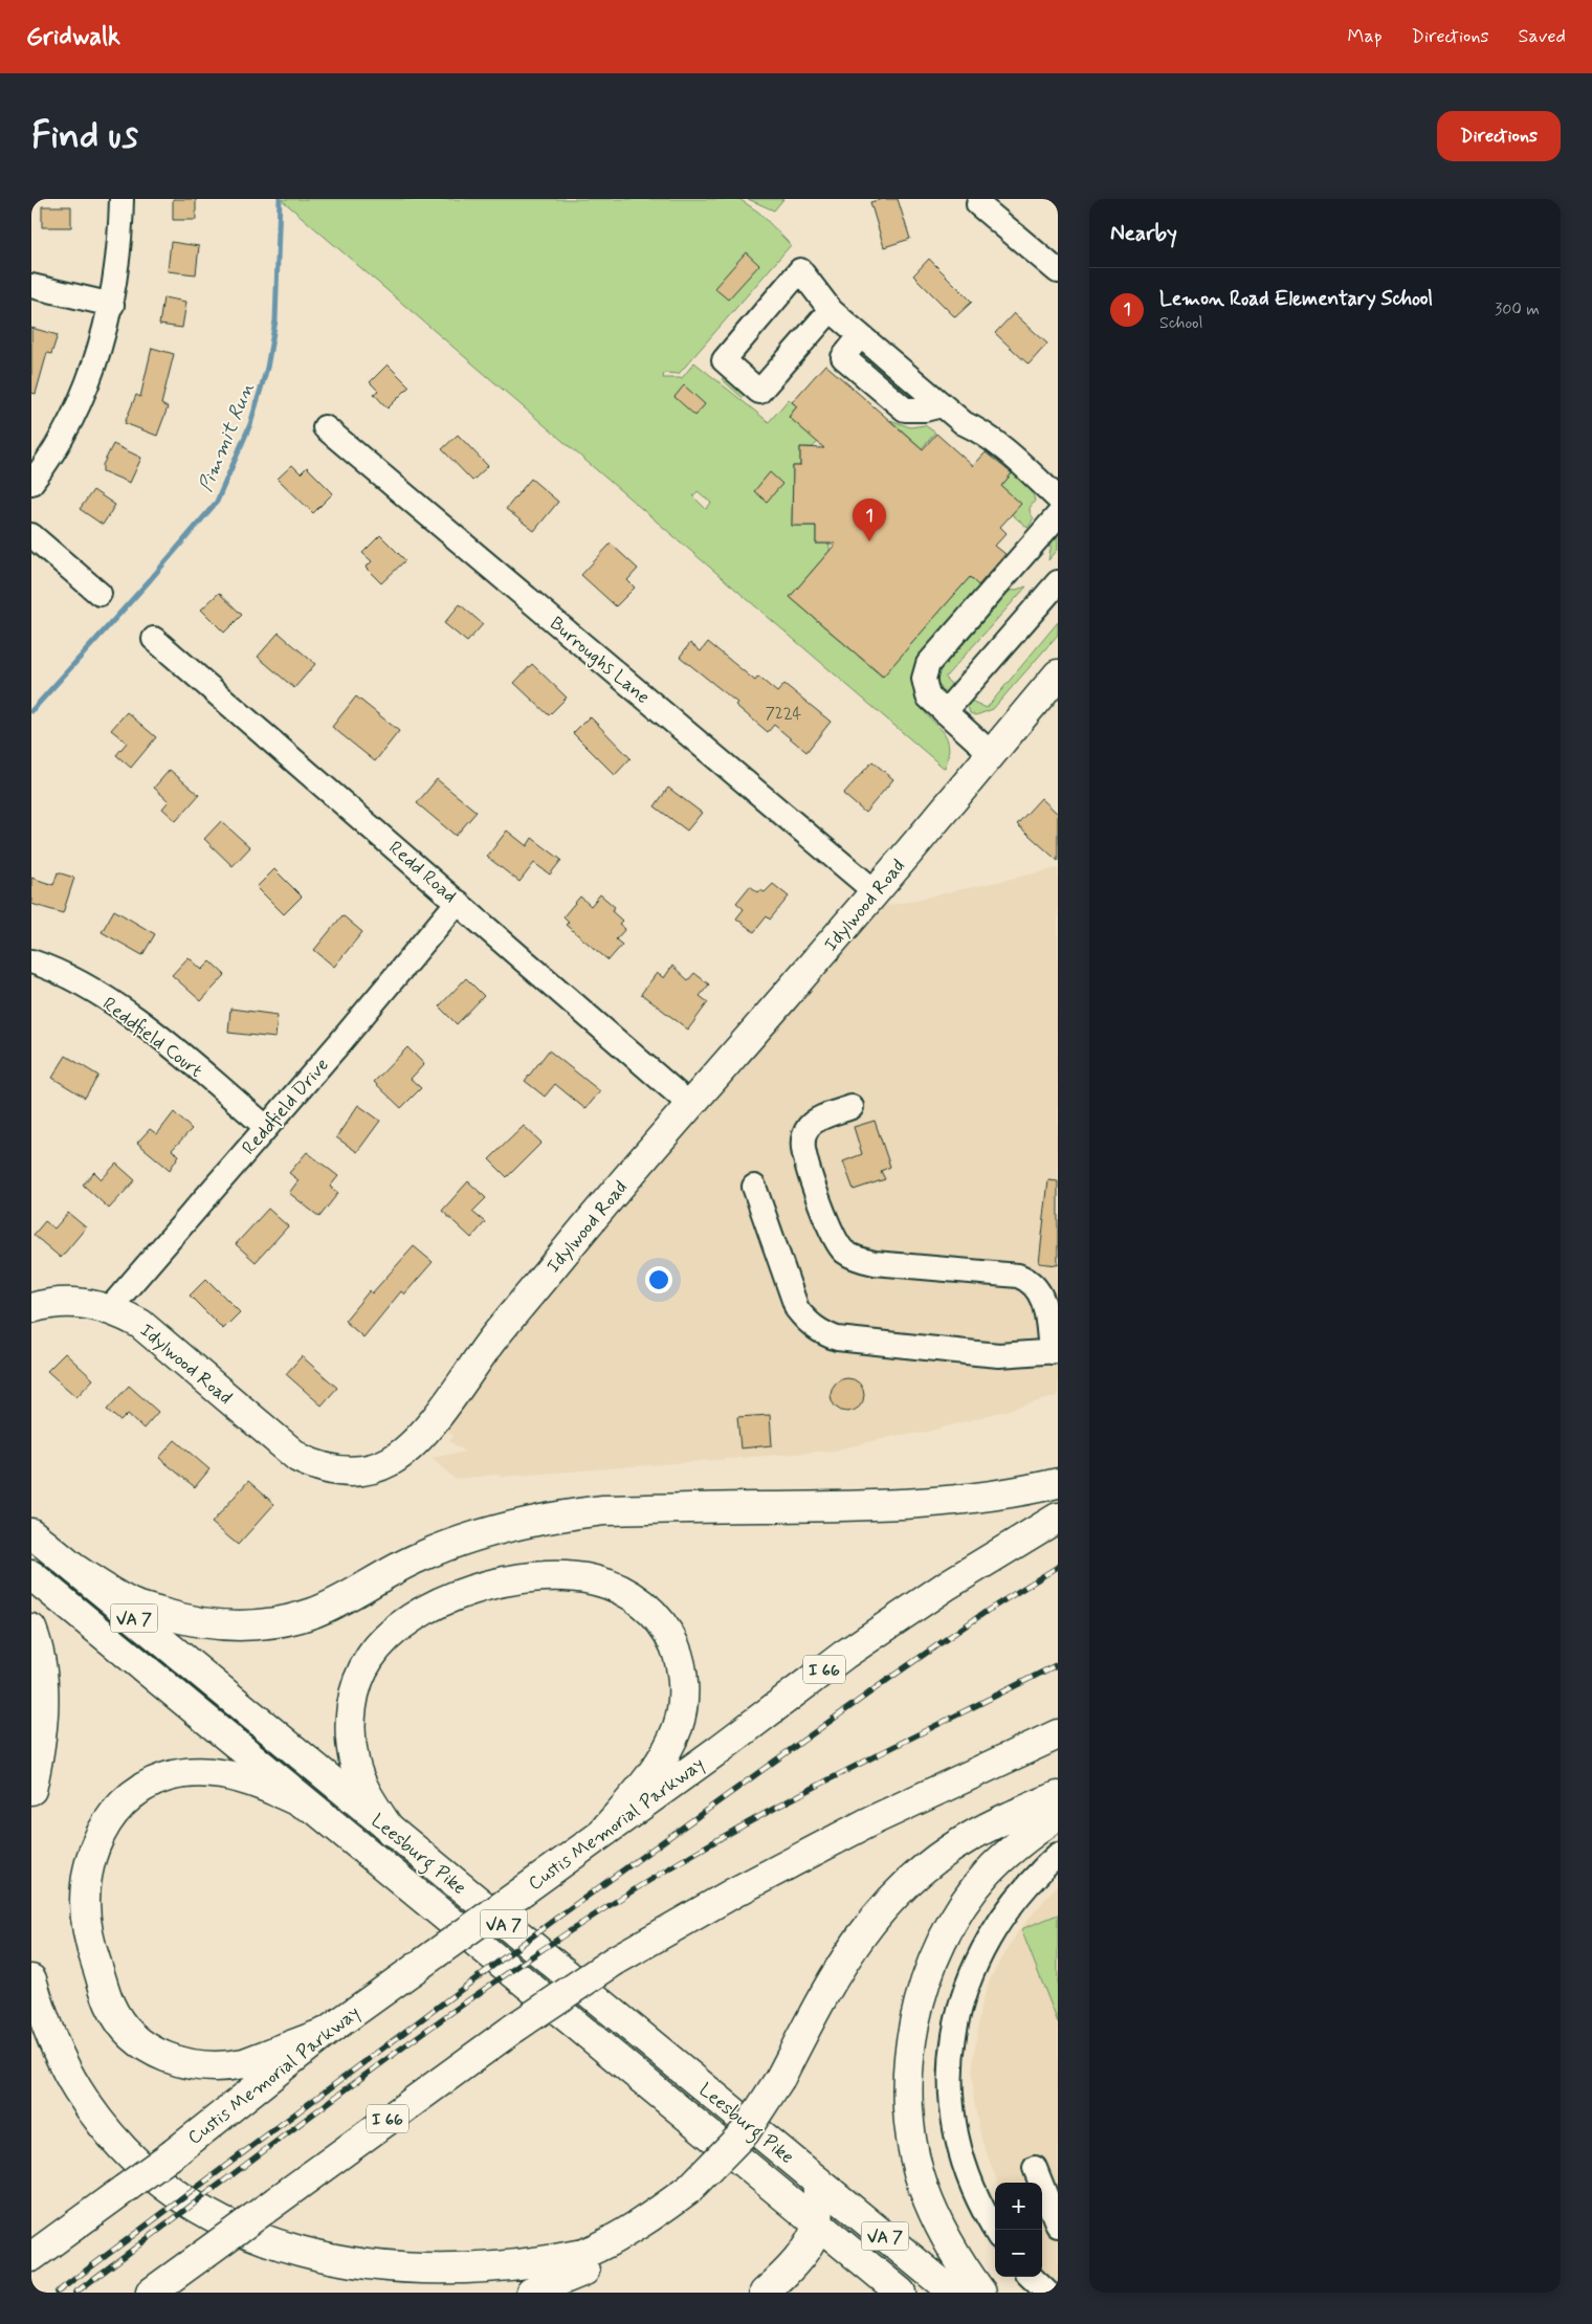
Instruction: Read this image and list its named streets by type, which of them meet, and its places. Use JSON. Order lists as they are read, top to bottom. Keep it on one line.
{"streets":{"main road":["Idylwood Road","VA 7","I 66","Custis Memorial Parkway","Leesburg Pike"],"street":["Burroughs Lane","Redd Road","Reddfield Court","Reddfield Drive"]},"crossings":[["Burroughs Lane","Idylwood Road"],["Redd Road","Idylwood Road"],["Redd Road","Reddfield Drive"],["Idylwood Road","Reddfield Drive"],["Reddfield Court","Reddfield Drive"]],"water":["Pimmit Run"],"house_numbers":["7224"],"page":{"header":"Gridwalk","nav":["Map","Directions","Saved"],"buttons":"Directions","title":"Find us","heading":"Nearby","list":[{"mark":"1","name":"Lemon Road Elementary School","note":"School","value":"300 m"}],"pins":"1","map_buttons":["+","−"]}}
